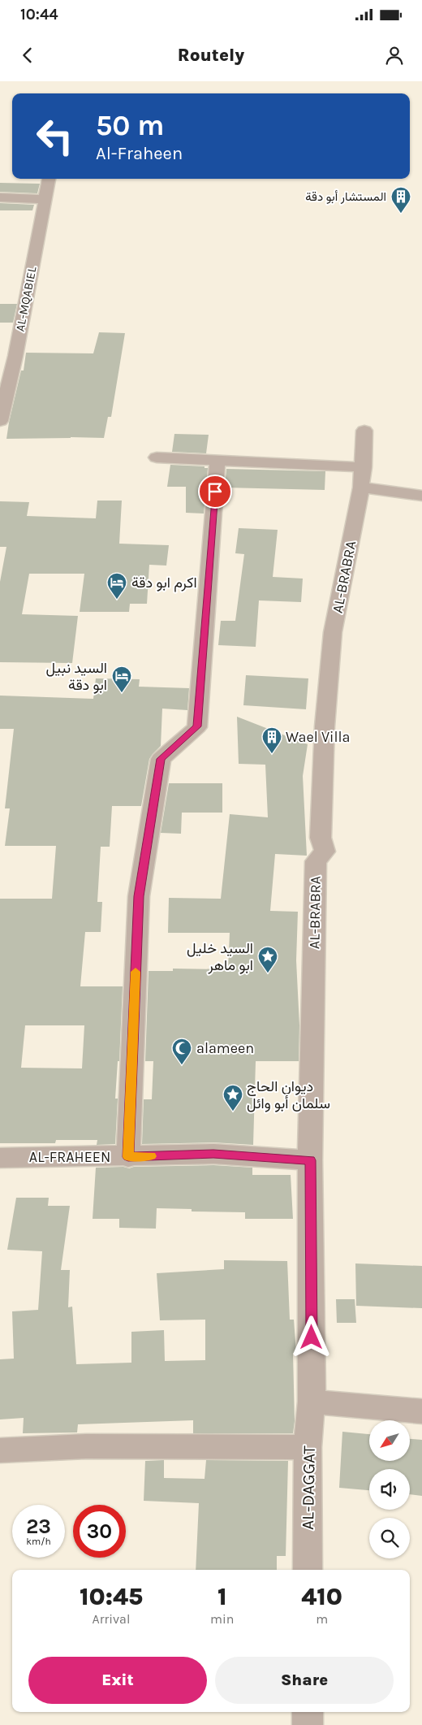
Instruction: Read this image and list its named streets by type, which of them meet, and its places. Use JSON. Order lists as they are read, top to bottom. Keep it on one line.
{"streets":{"street":["AL-MQABIEL","AL-BRABRA","AL-FRAHEEN","AL-DAGGAT"]},"crossings":[["AL-BRABRA","AL-FRAHEEN"],["AL-BRABRA","AL-DAGGAT"]],"places":{"building":["المستشار أبو دقة","Wael Villa"],"hotel":["اكرم ابو دقة","السيد نبيل ابو دقة"],"place":["السيد خليل ابو ماهر","ديوان الحاج سلمان أبو وائل"],"mosque":["alameen"]},"north":"bottom left","page":{"status":"10:44","header":"Routely","turn":["50 m","Al-Fraheen"],"speed":"23 km/h","limit":"30","eta":["10:45","Arrival","1","min","410","m"],"buttons":["Exit","Share"]}}
